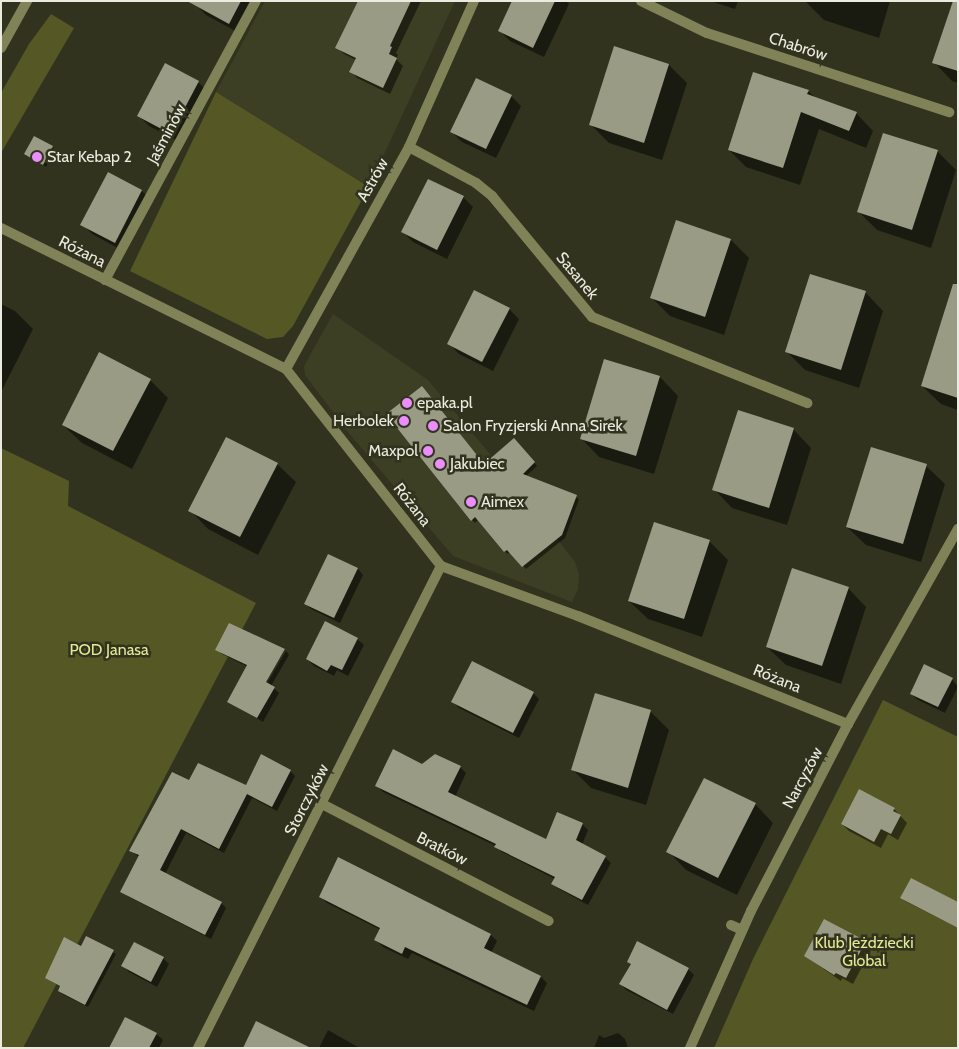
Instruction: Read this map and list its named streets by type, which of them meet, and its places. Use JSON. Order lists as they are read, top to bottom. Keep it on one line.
{"streets":{"street":["Chabrów","Jaśminów","Astrów","Różana","Sasanek","Narcyzów","Storczyków","Bratków"]},"crossings":[["Jaśminów","Różana"],["Astrów","Różana"],["Astrów","Sasanek"],["Różana","Narcyzów"],["Różana","Storczyków"],["Storczyków","Bratków"]],"parks":["POD Janasa","Klub Jeżdziecki Global"],"places":["Star Kebap 2","epaka.pl","Herbolek","Salon Fryzjerski Anna Sirek","Maxpol","Jakubiec","Aimex"]}
